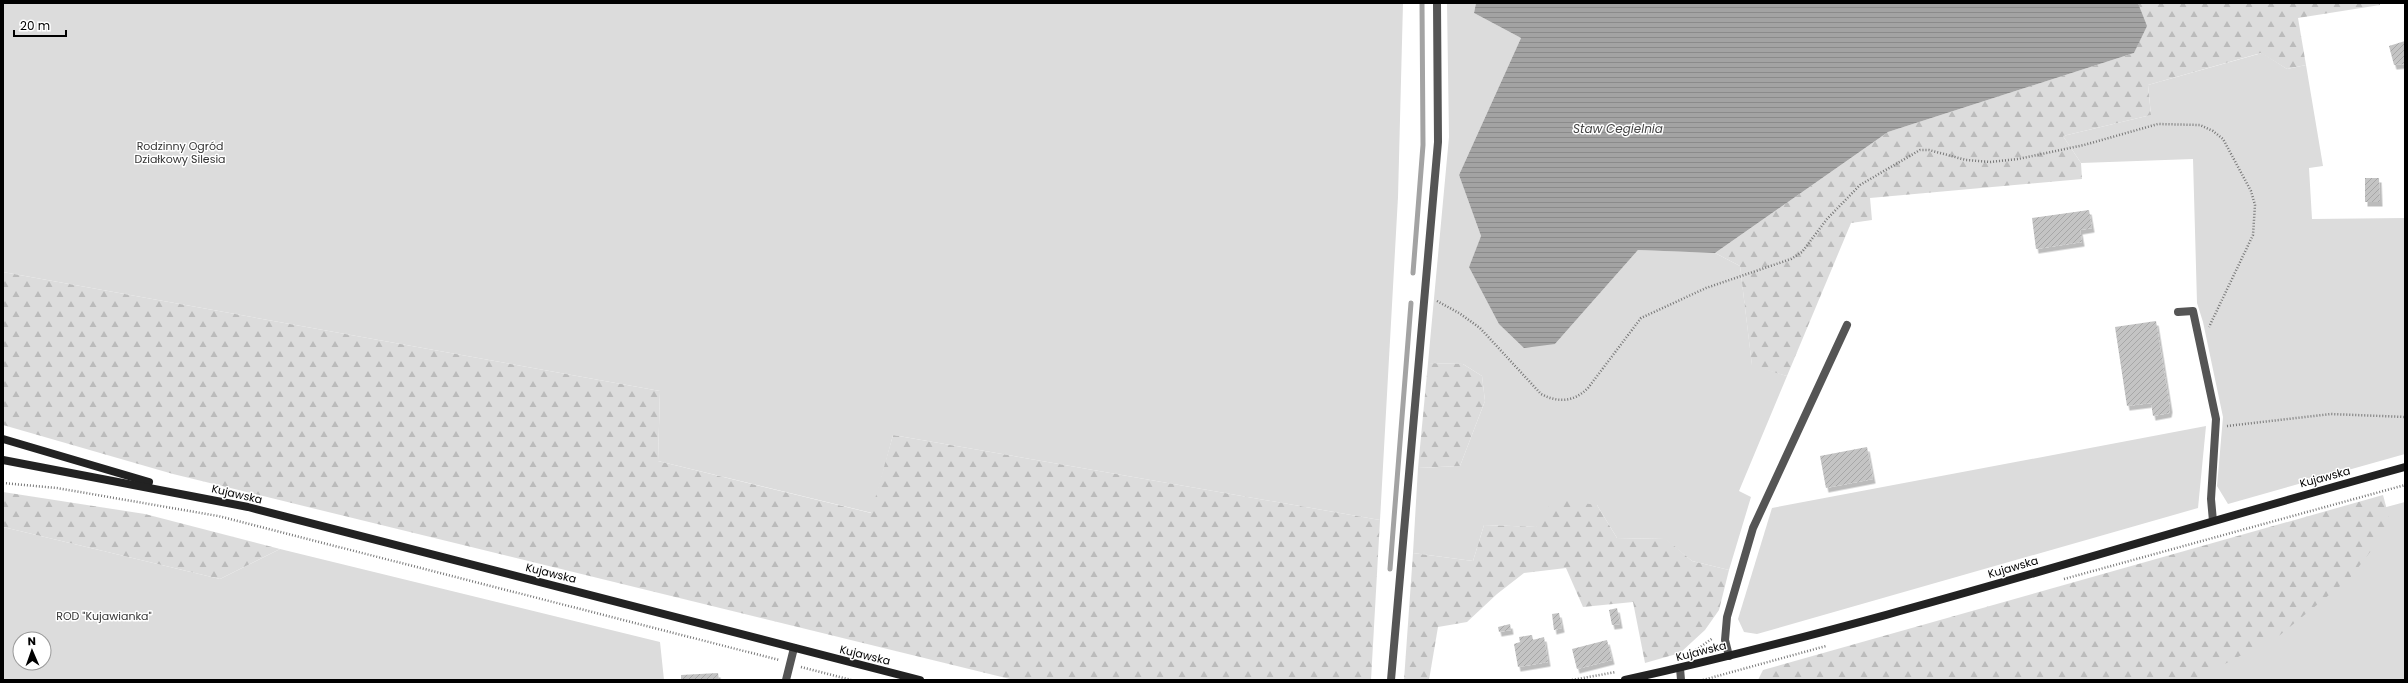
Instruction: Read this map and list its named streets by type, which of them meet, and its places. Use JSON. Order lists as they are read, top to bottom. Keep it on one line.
{"streets":{"street":["Kujawska"]},"water":["Staw Cegielnia"],"parks":["Rodzinny Ogród Działkowy Silesia","ROD \"Kujawianka\""],"scale_bar":"20 m","north":"top"}
